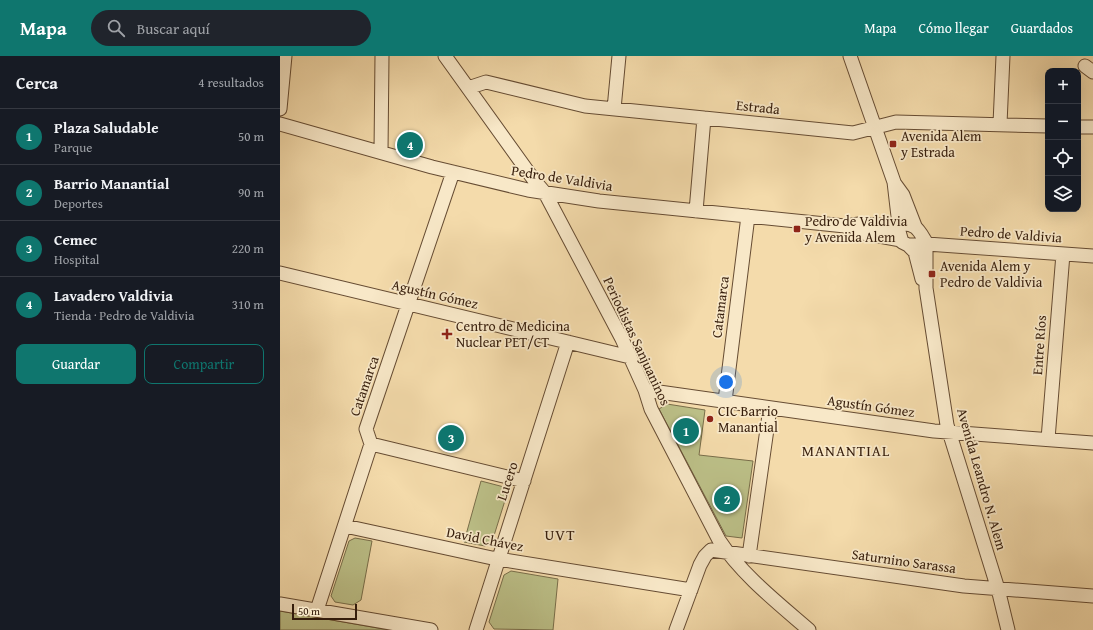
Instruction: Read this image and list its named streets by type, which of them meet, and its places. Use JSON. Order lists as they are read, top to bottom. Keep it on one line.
{"streets":{"street":["Estrada","Pedro de Valdivia","Agustín Gómez","Catamarca","Periodistas Sanjuaninos","Entre Ríos","Avenida Leandro N. Alem","Lucero","David Chávez","Saturnino Sarassa"]},"crossings":[["Estrada","Periodistas Sanjuaninos"],["Pedro de Valdivia","Catamarca"],["Pedro de Valdivia","Periodistas Sanjuaninos"],["Pedro de Valdivia","Entre Ríos"],["Pedro de Valdivia","Avenida Leandro N. Alem"],["Agustín Gómez","Catamarca"],["Agustín Gómez","Periodistas Sanjuaninos"],["Agustín Gómez","Entre Ríos"],["Agustín Gómez","Avenida Leandro N. Alem"],["Agustín Gómez","Lucero"],["Catamarca","David Chávez"],["Periodistas Sanjuaninos","Saturnino Sarassa"],["Avenida Leandro N. Alem","Saturnino Sarassa"],["Lucero","David Chávez"],["David Chávez","Saturnino Sarassa"]],"districts":["MANANTIAL","UVT"],"places":{"transit":["Avenida Alem y Estrada","Pedro de Valdivia y Avenida Alem","Avenida Alem y Pedro de Valdivia"],"health":["Centro de Medicina Nuclear PET/CT"],"other":["CIC Barrio Manantial"]},"scale_bar":"50 m","page":{"header":"Mapa","search":"Buscar aquí","nav":["Mapa","Cómo llegar","Guardados"],"heading":["Cerca","4 resultados"],"map_buttons":["+","−"],"list":[{"mark":"1","name":"Plaza Saludable","note":"Parque","value":"50 m"},{"mark":"2","name":"Barrio Manantial","note":"Deportes","value":"90 m"},{"mark":"3","name":"Cemec","note":"Hospital","value":"220 m"},{"mark":"4","name":"Lavadero Valdivia","note":"Tienda · Pedro de Valdivia","value":"310 m"}],"pins":["4","1","3","2"],"buttons":["Guardar","Compartir"],"scale":"50 m"}}
